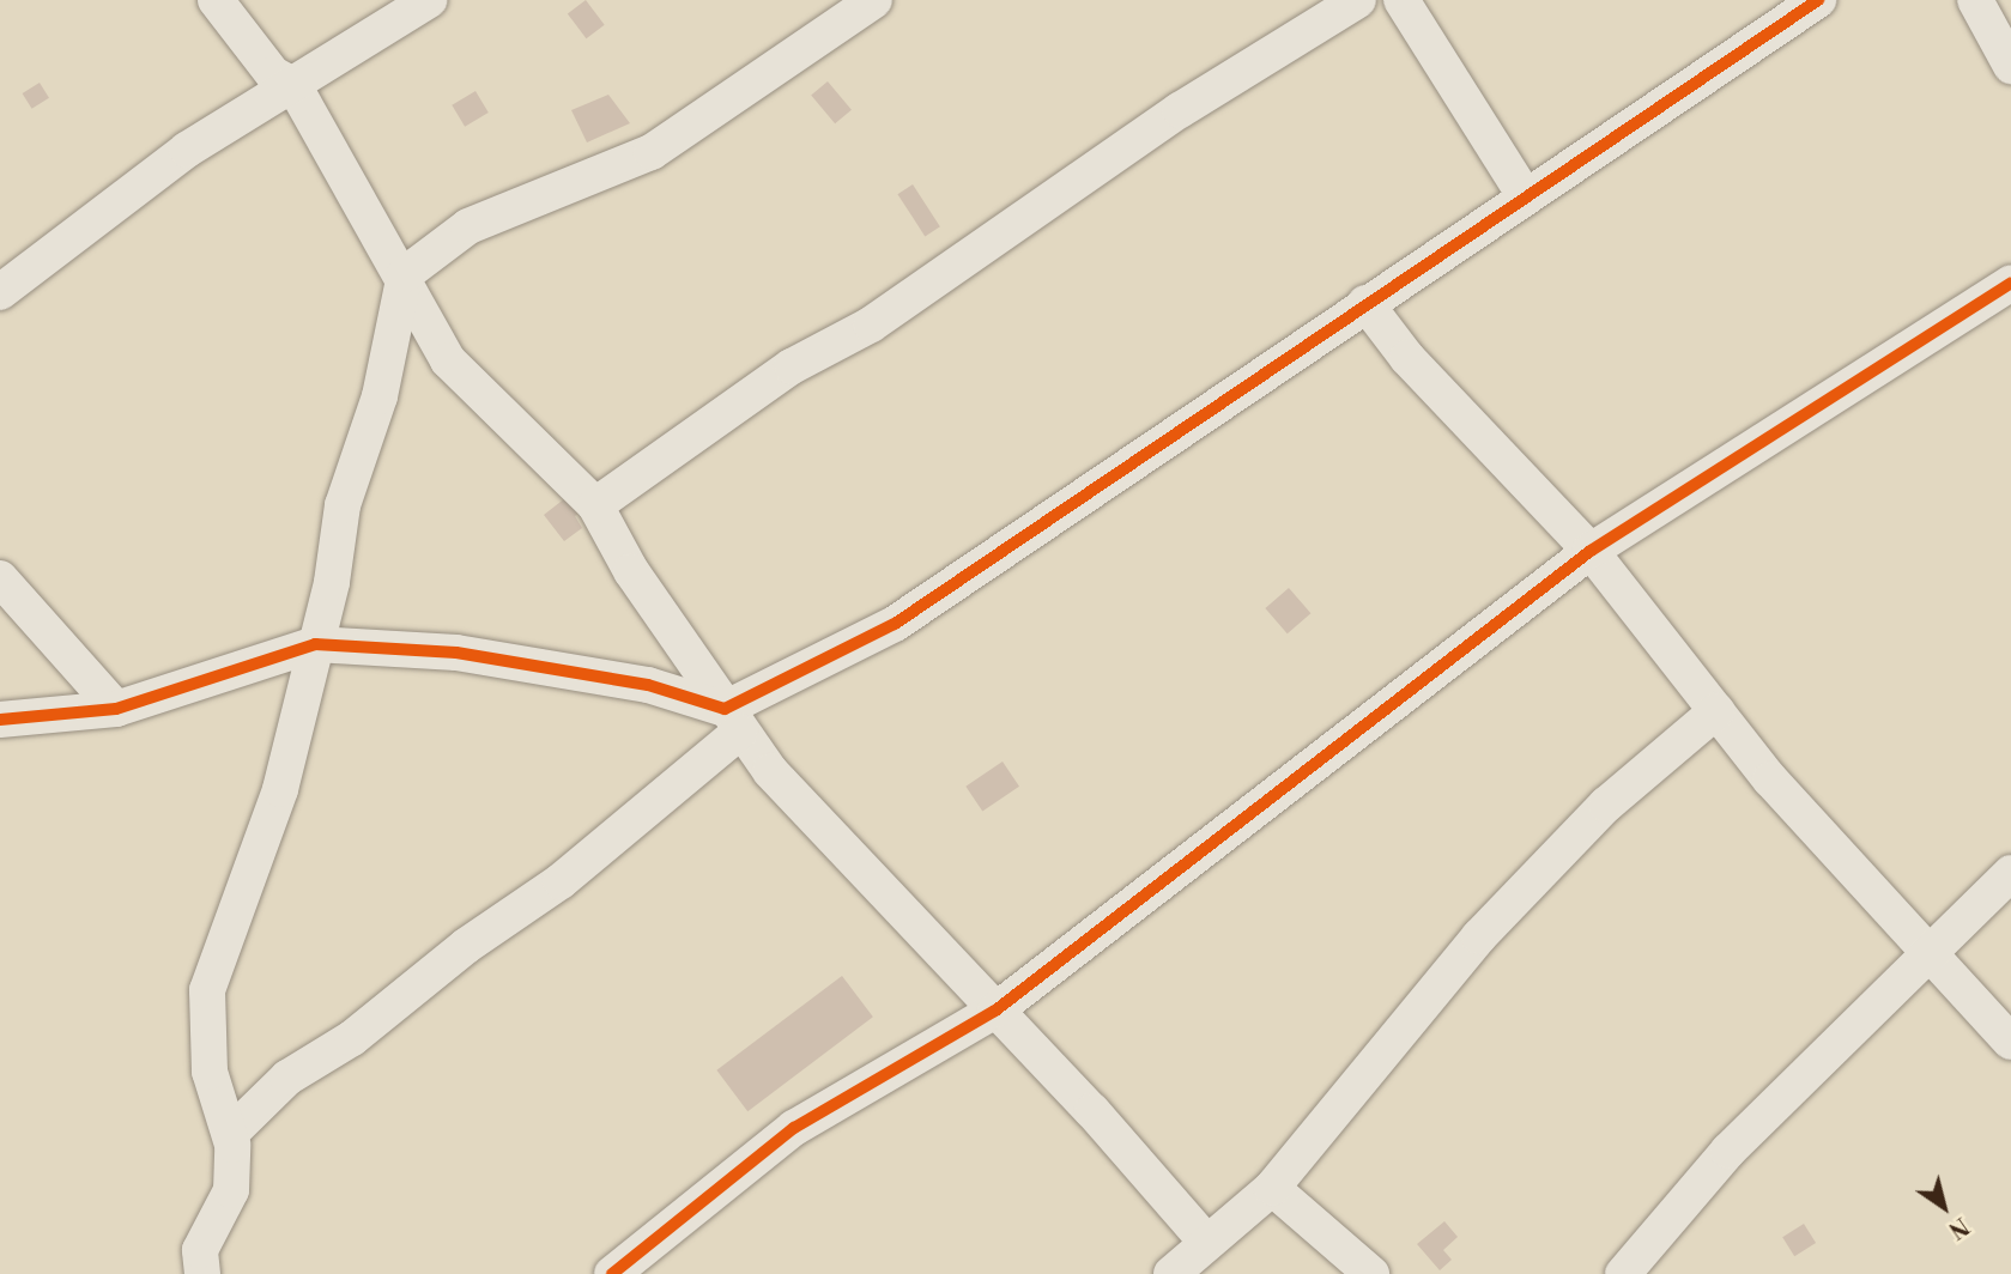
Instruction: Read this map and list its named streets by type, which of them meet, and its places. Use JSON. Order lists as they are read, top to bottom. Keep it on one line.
{"north":"bottom right"}
